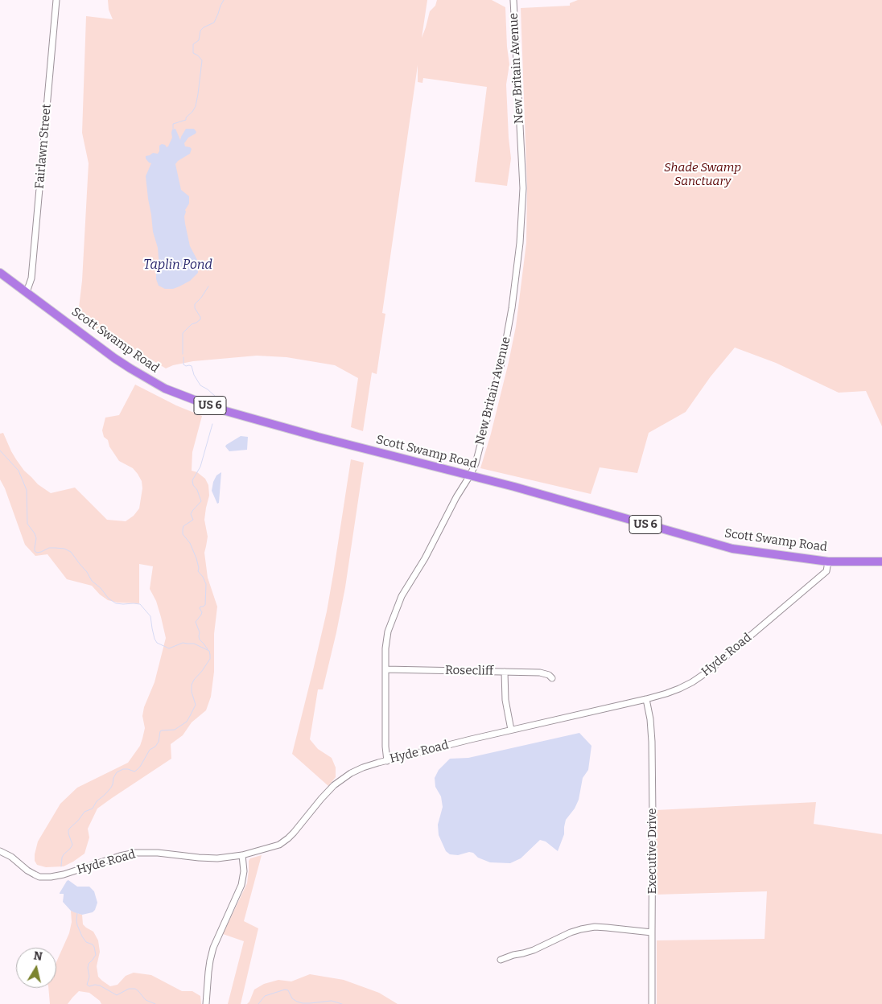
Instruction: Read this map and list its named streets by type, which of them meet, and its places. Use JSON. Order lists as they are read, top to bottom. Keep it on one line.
{"streets":{"highway":["Scott Swamp Road","US 6"],"street":["New Britain Avenue","Fairlawn Street","Hyde Road","Rosecliff","Executive Drive"]},"crossings":[["New Britain Avenue","Scott Swamp Road"],["New Britain Avenue","Hyde Road"],["New Britain Avenue","Rosecliff"],["Fairlawn Street","Scott Swamp Road"],["Scott Swamp Road","Hyde Road"],["Hyde Road","Executive Drive"]],"water":["Taplin Pond"],"parks":["Shade Swamp Sanctuary"],"north":"top"}
